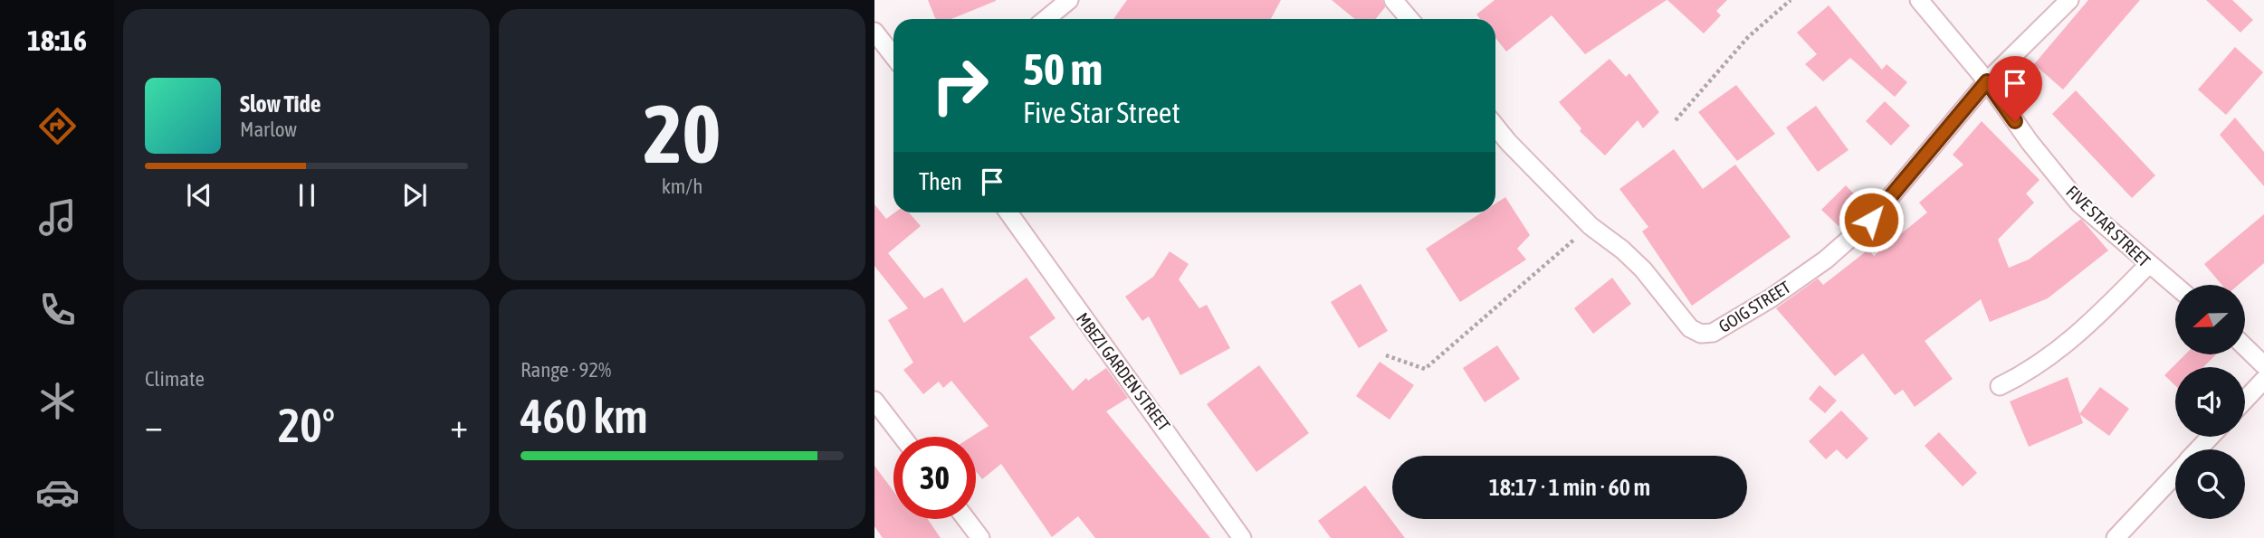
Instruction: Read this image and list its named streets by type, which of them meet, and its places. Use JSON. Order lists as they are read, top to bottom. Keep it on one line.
{"streets":{"street":["FIVE STAR STREET","GOIG STREET","MBEZI GARDEN STREET"]},"crossings":[["FIVE STAR STREET","GOIG STREET"]],"north":"left","page":{"tabs":"18:16","tile":[["20","km/h"],"Climate",["Range · 92%","460 km"]],"turn":["50 m","Five Star Street"],"song":["Slow Tide","Marlow"],"then":"Then","heat":["−","20°","+"],"limit":"30","trip":"18:17 · 1 min · 60 m"}}
